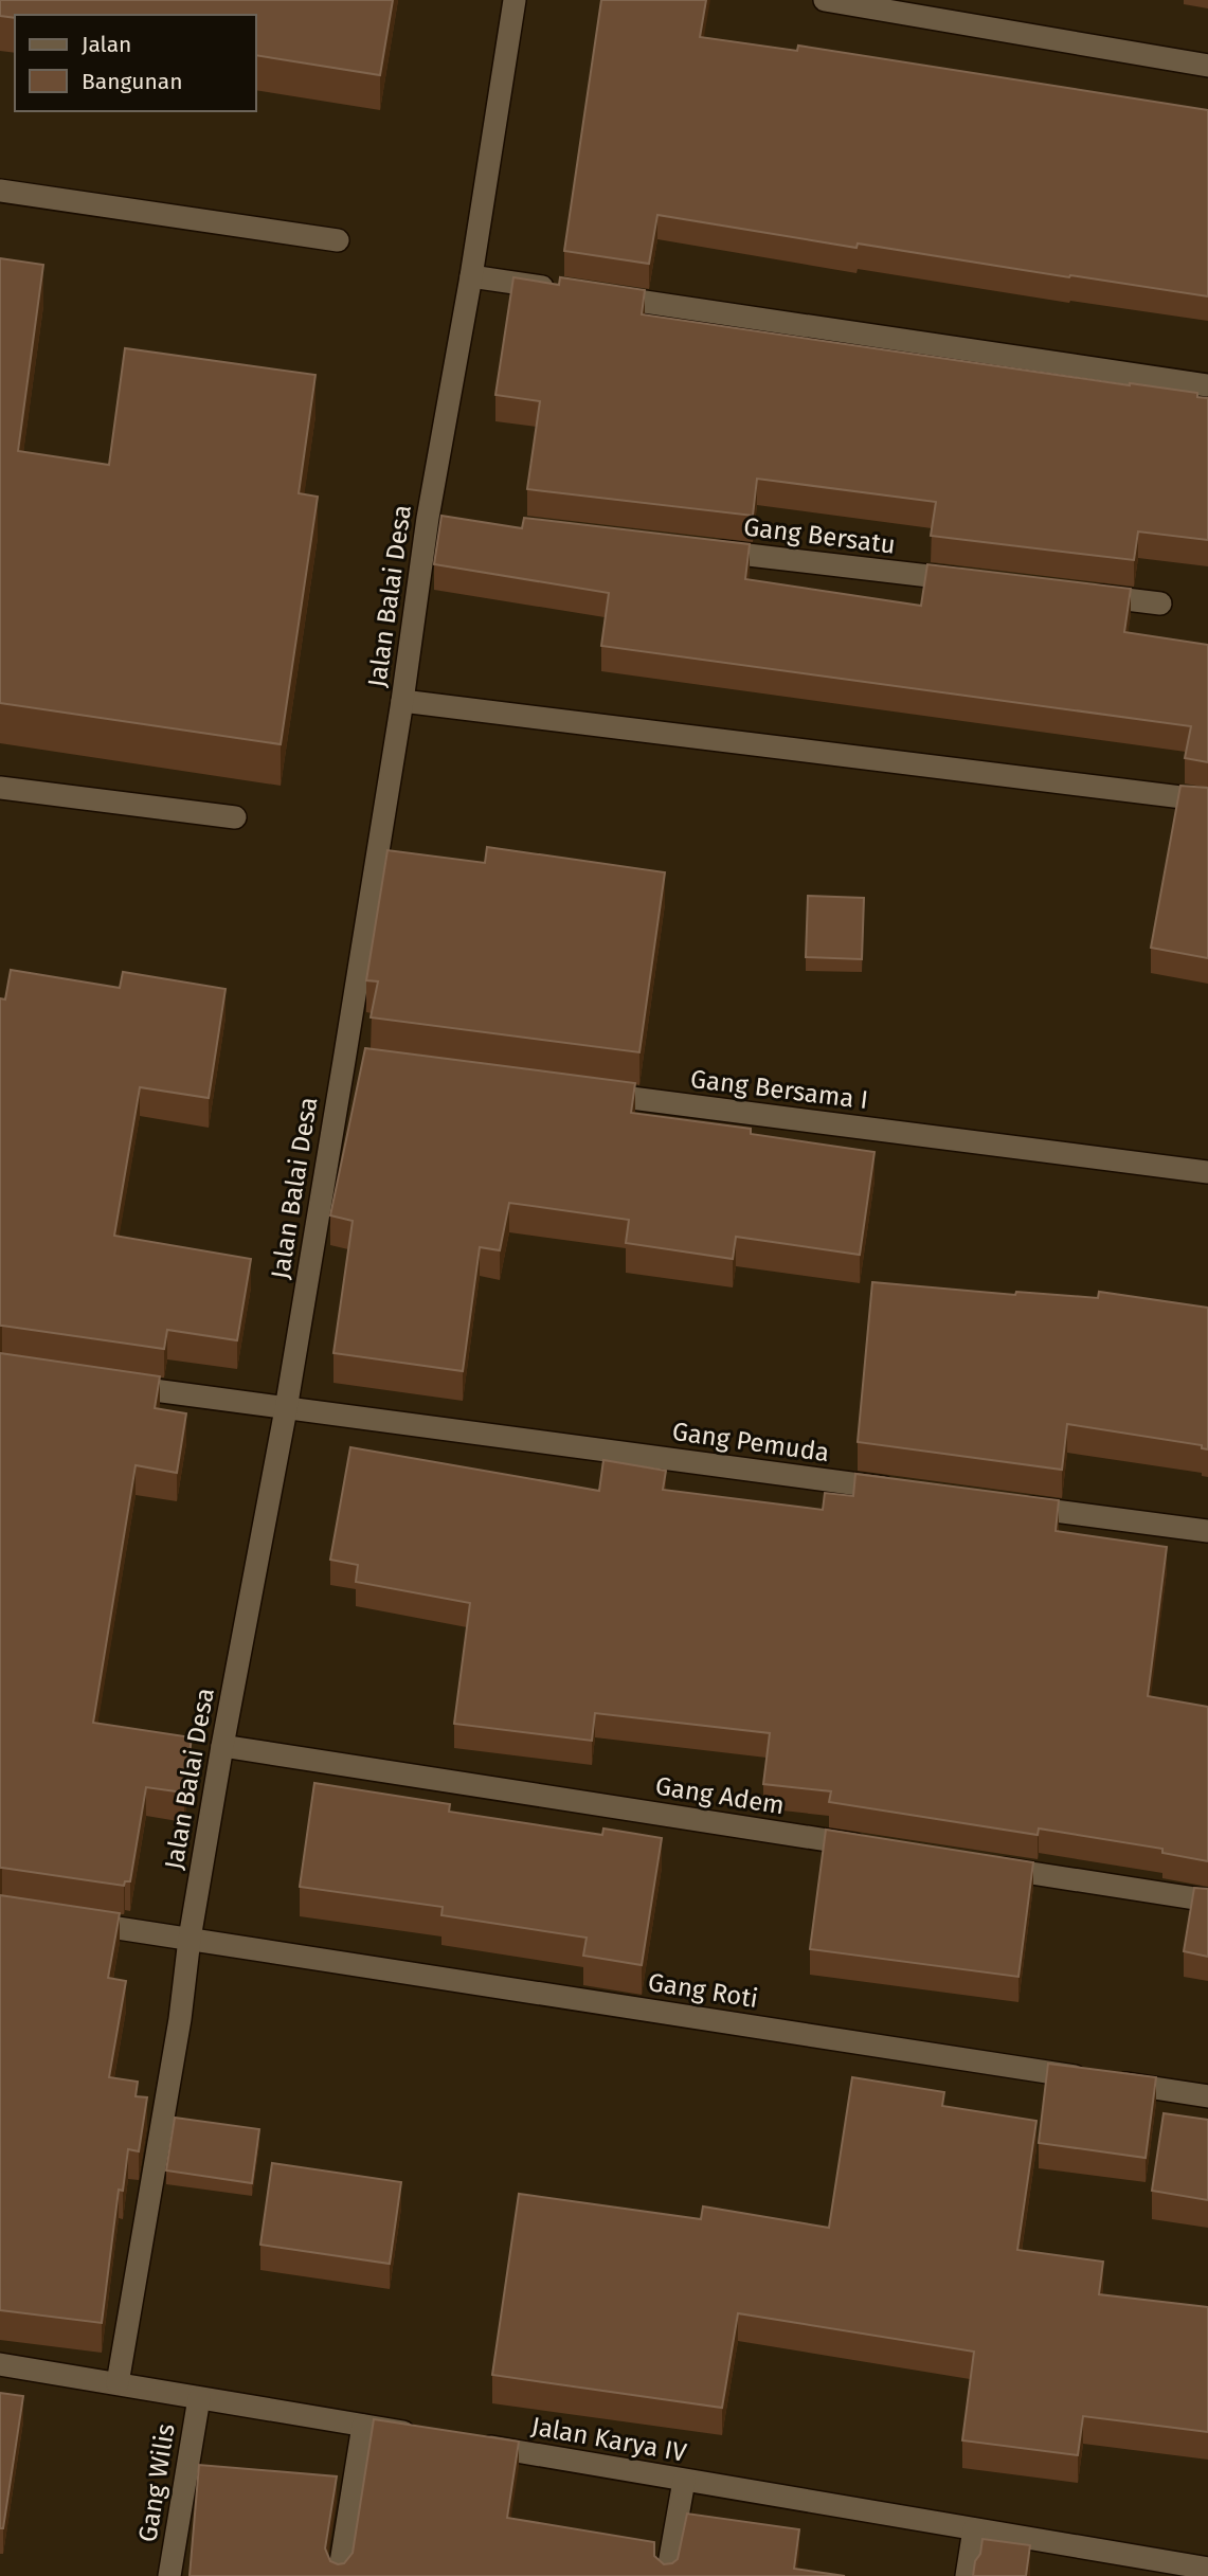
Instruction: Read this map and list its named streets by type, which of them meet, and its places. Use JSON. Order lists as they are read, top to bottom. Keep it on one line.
{"streets":{"street":["Gang Bersatu","Jalan Balai Desa","Gang Bersama I","Gang Pemuda","Gang Adem","Gang Roti","Jalan Karya IV","Gang Wilis"]},"crossings":[["Jalan Balai Desa","Gang Pemuda"],["Jalan Balai Desa","Gang Adem"],["Jalan Balai Desa","Gang Roti"]],"legend":["Jalan","Bangunan"]}
